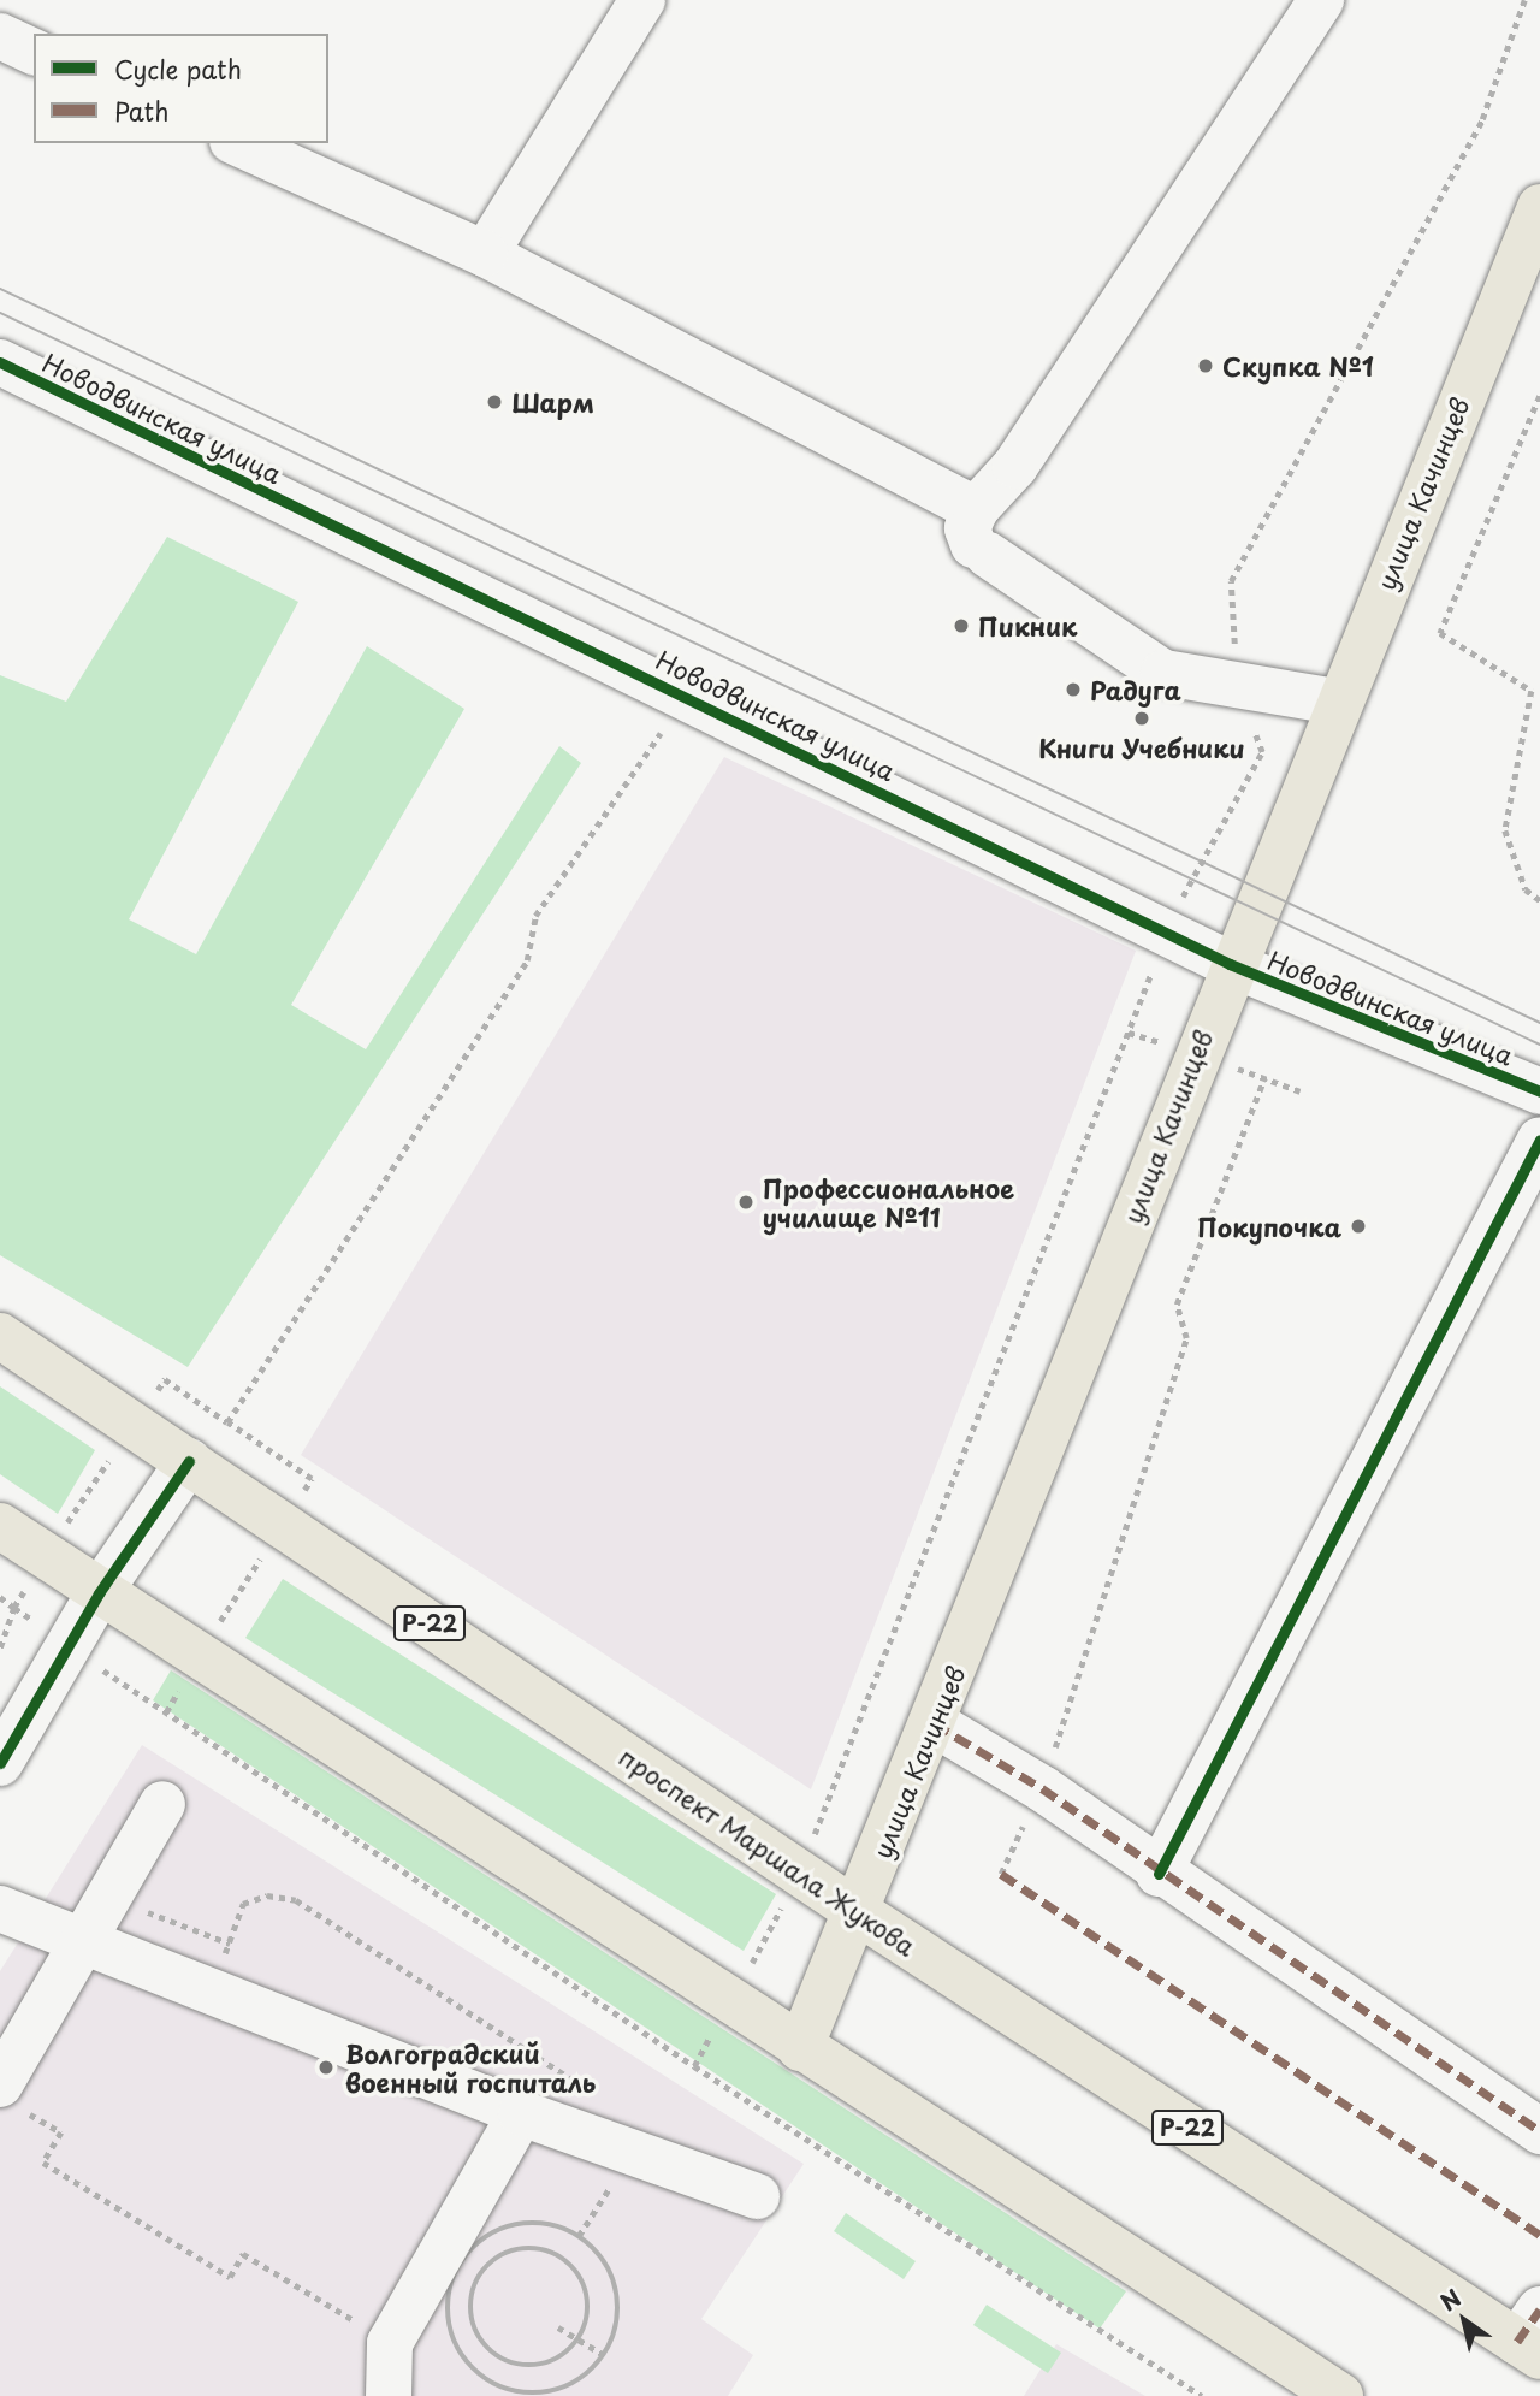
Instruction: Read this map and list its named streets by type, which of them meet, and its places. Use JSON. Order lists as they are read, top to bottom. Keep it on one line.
{"streets":{"main road":["улица Качинцев","Р-22","проспект Маршала Жукова"],"street":["Новодвинская улица"]},"crossings":[["Новодвинская улица","улица Качинцев"],["улица Качинцев","проспект Маршала Жукова"]],"places":["Скупка №1","Шарм","Пикник","Радуга","Книги Учебники","Профессиональное училище №11","Покупочка","Волгоградский военный госпиталь"],"legend":["Cycle path","Path"],"north":"top left"}
